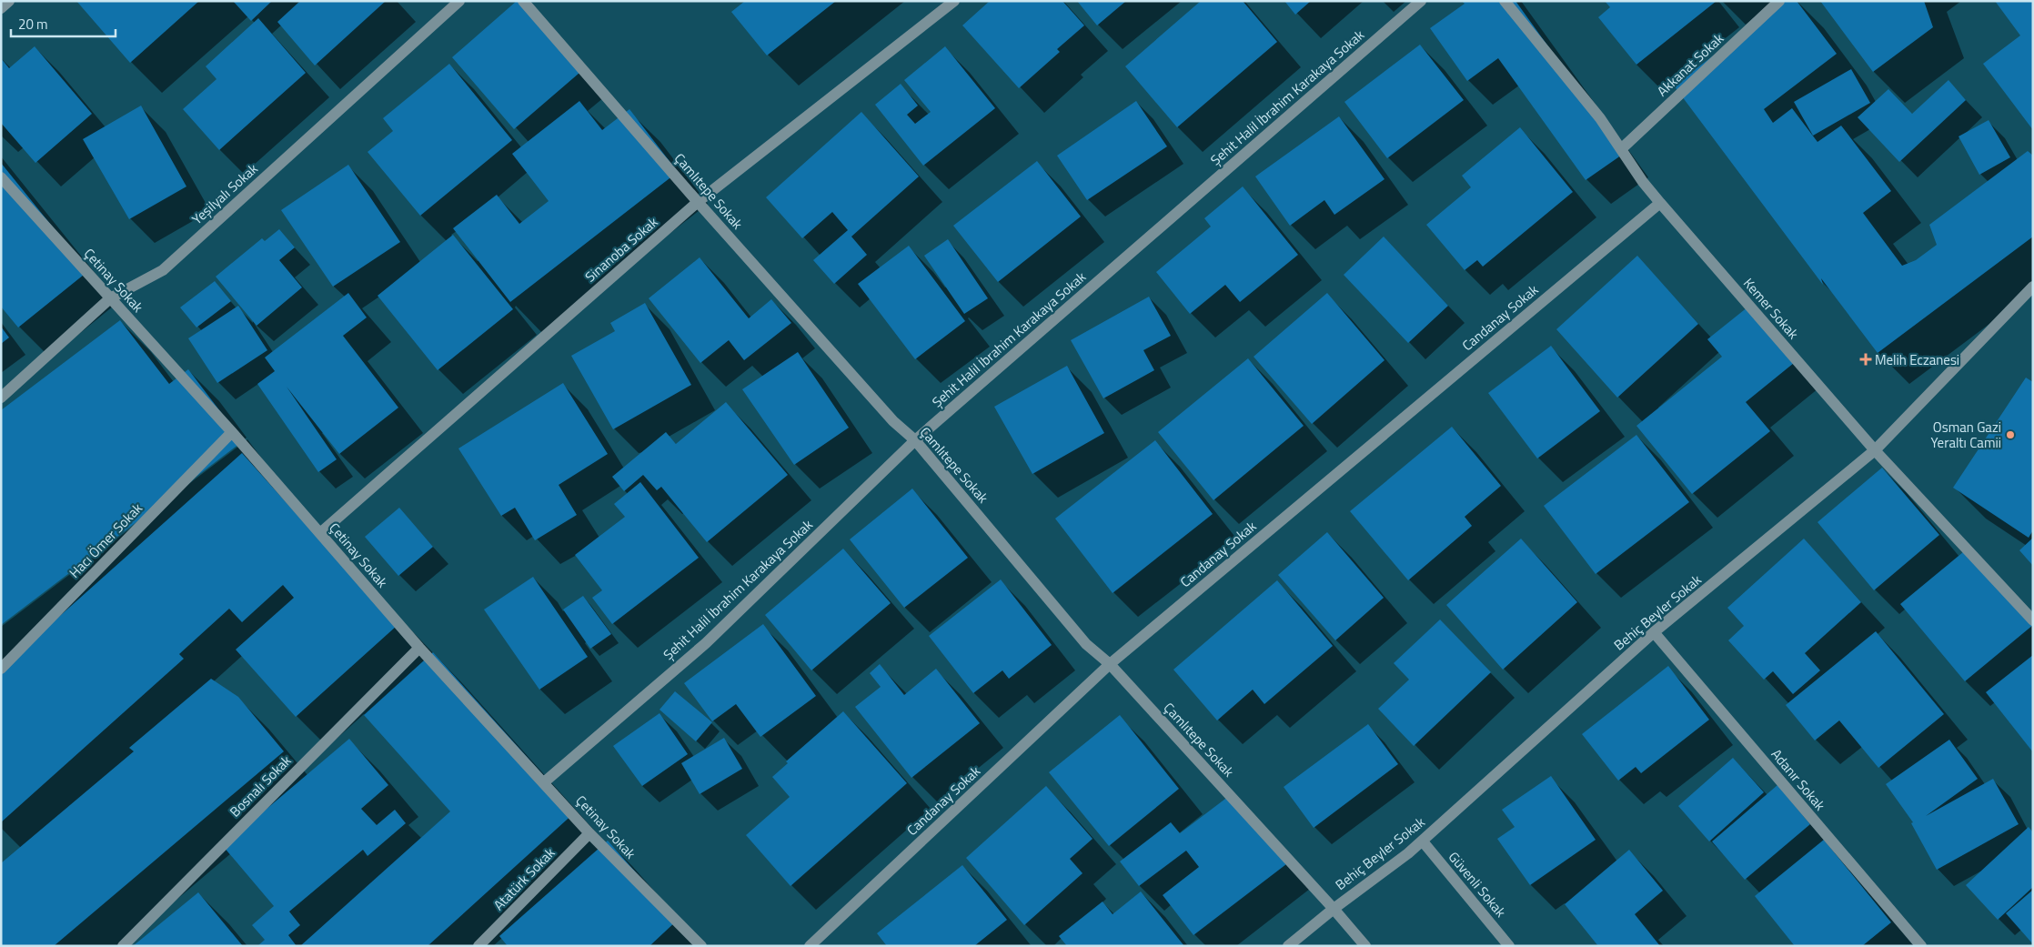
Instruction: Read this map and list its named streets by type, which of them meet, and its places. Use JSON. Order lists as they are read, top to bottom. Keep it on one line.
{"streets":{"street":["Akkanat Sokak","Şehit Halil İbrahim Karakaya Sokak","Çamlıtepe Sokak","Yeşilyalı Sokak","Sinanoba Sokak","Çetinay Sokak","Kemer Sokak","Candanay Sokak","Hacı Ömer Sokak","Behiç Beyler Sokak","Adanır Sokak","Bosnalı Sokak","Atatürk Sokak","Güvenli Sokak"]},"crossings":[["Akkanat Sokak","Kemer Sokak"],["Şehit Halil İbrahim Karakaya Sokak","Çamlıtepe Sokak"],["Şehit Halil İbrahim Karakaya Sokak","Çetinay Sokak"],["Çamlıtepe Sokak","Sinanoba Sokak"],["Çamlıtepe Sokak","Candanay Sokak"],["Çamlıtepe Sokak","Behiç Beyler Sokak"],["Yeşilyalı Sokak","Çetinay Sokak"],["Sinanoba Sokak","Çetinay Sokak"],["Çetinay Sokak","Hacı Ömer Sokak"],["Çetinay Sokak","Bosnalı Sokak"],["Çetinay Sokak","Atatürk Sokak"],["Kemer Sokak","Candanay Sokak"],["Kemer Sokak","Behiç Beyler Sokak"],["Behiç Beyler Sokak","Adanır Sokak"],["Behiç Beyler Sokak","Güvenli Sokak"]],"places":{"health":["Melih Eczanesi"],"other":["Osman Gazi Yeraltı Camii"]},"scale_bar":"20 m"}
